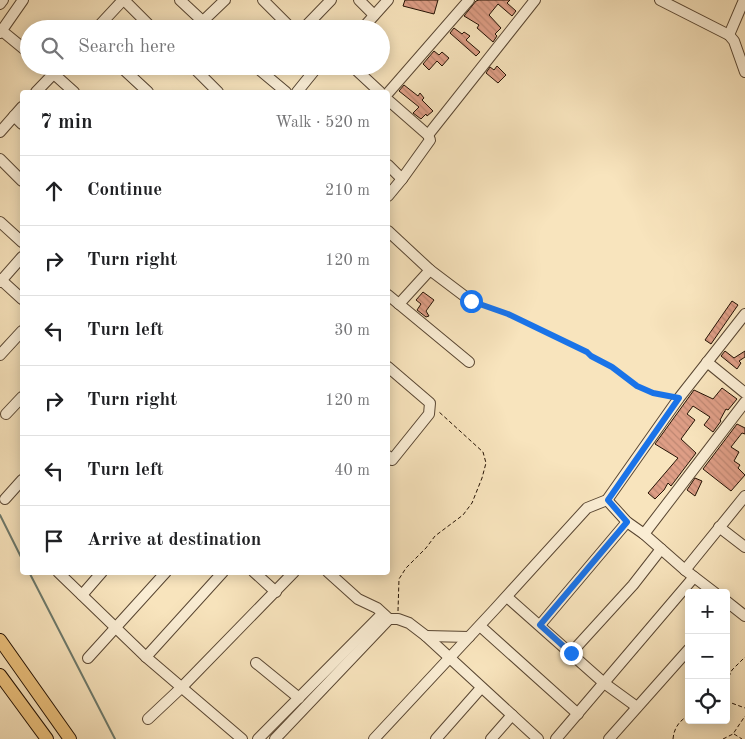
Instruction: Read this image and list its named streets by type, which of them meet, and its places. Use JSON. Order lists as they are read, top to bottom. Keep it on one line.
{"page":{"search":"Search here","heading":["7 min","Walk · 520 m"],"list":[["Continue","210 m"],["Turn right","120 m"],["Turn left","30 m"],["Turn right","120 m"],["Turn left","40 m"],"Arrive at destination"],"map_buttons":["+","−"]}}
